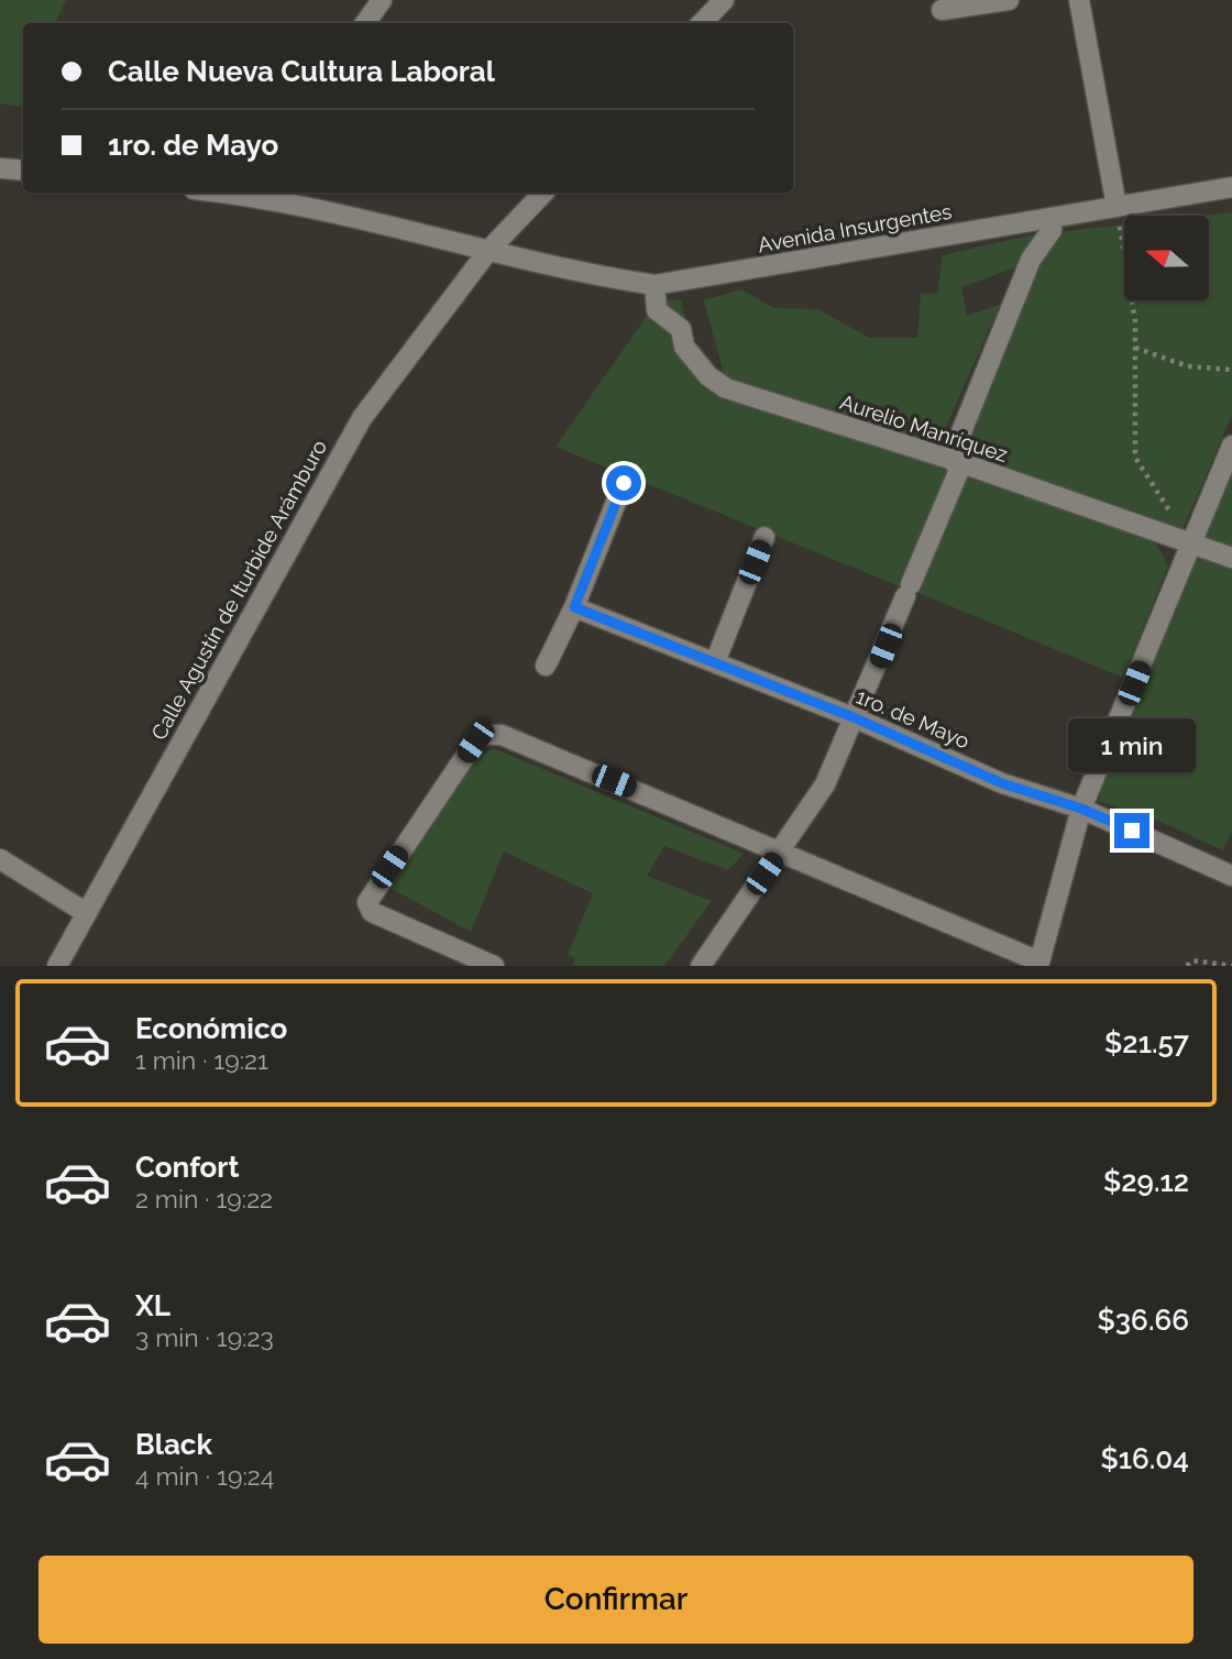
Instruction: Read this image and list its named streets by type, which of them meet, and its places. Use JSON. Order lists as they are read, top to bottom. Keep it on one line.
{"streets":{"street":["Avenida Insurgentes","Aurelio Manríquez","Calle Agustín de Iturbide Arámburo","1ro. de Mayo"]},"crossings":[["Avenida Insurgentes","Aurelio Manríquez"],["Avenida Insurgentes","Calle Agustín de Iturbide Arámburo"]],"north":"left","page":{"banner":["Calle Nueva Cultura Laboral","1ro. de Mayo"],"bubble":"1 min","list":[{"name":"Económico","note":"1 min · 19:21","value":"$21.57"},{"name":"Confort","note":"2 min · 19:22","value":"$29.12"},{"name":"XL","note":"3 min · 19:23","value":"$36.66"},{"name":"Black","note":"4 min · 19:24","value":"$16.04"}],"buttons":"Confirmar"}}
